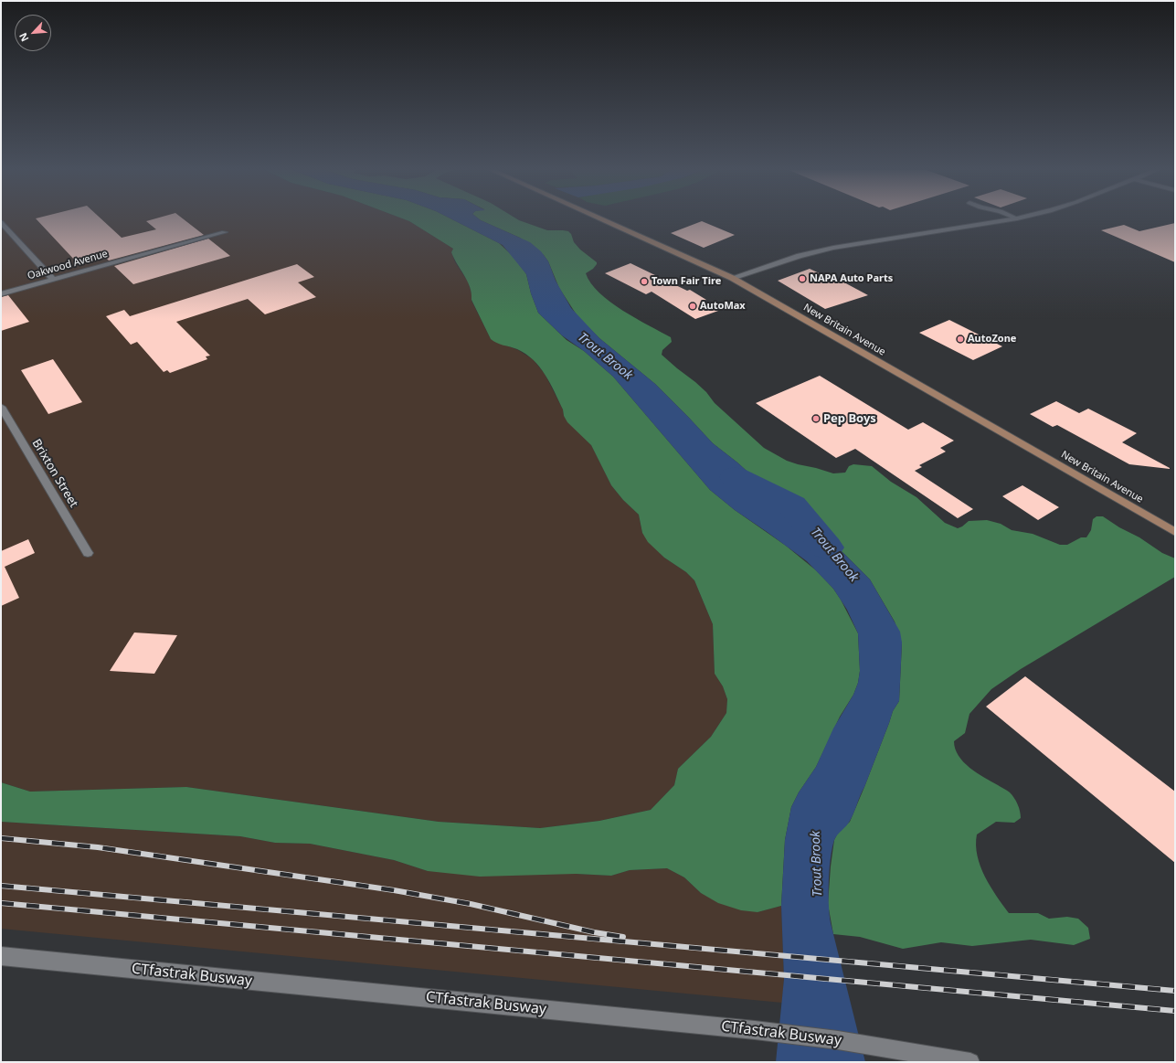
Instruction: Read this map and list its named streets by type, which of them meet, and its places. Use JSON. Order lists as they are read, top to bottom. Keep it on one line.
{"streets":{"main road":["New Britain Avenue"],"street":["Oakwood Avenue","Brixton Street","CTfastrak Busway"]},"water":["Trout Brook"],"places":["NAPA Auto Parts","Town Fair Tire","AutoMax","AutoZone","Pep Boys"],"north":"bottom left"}
